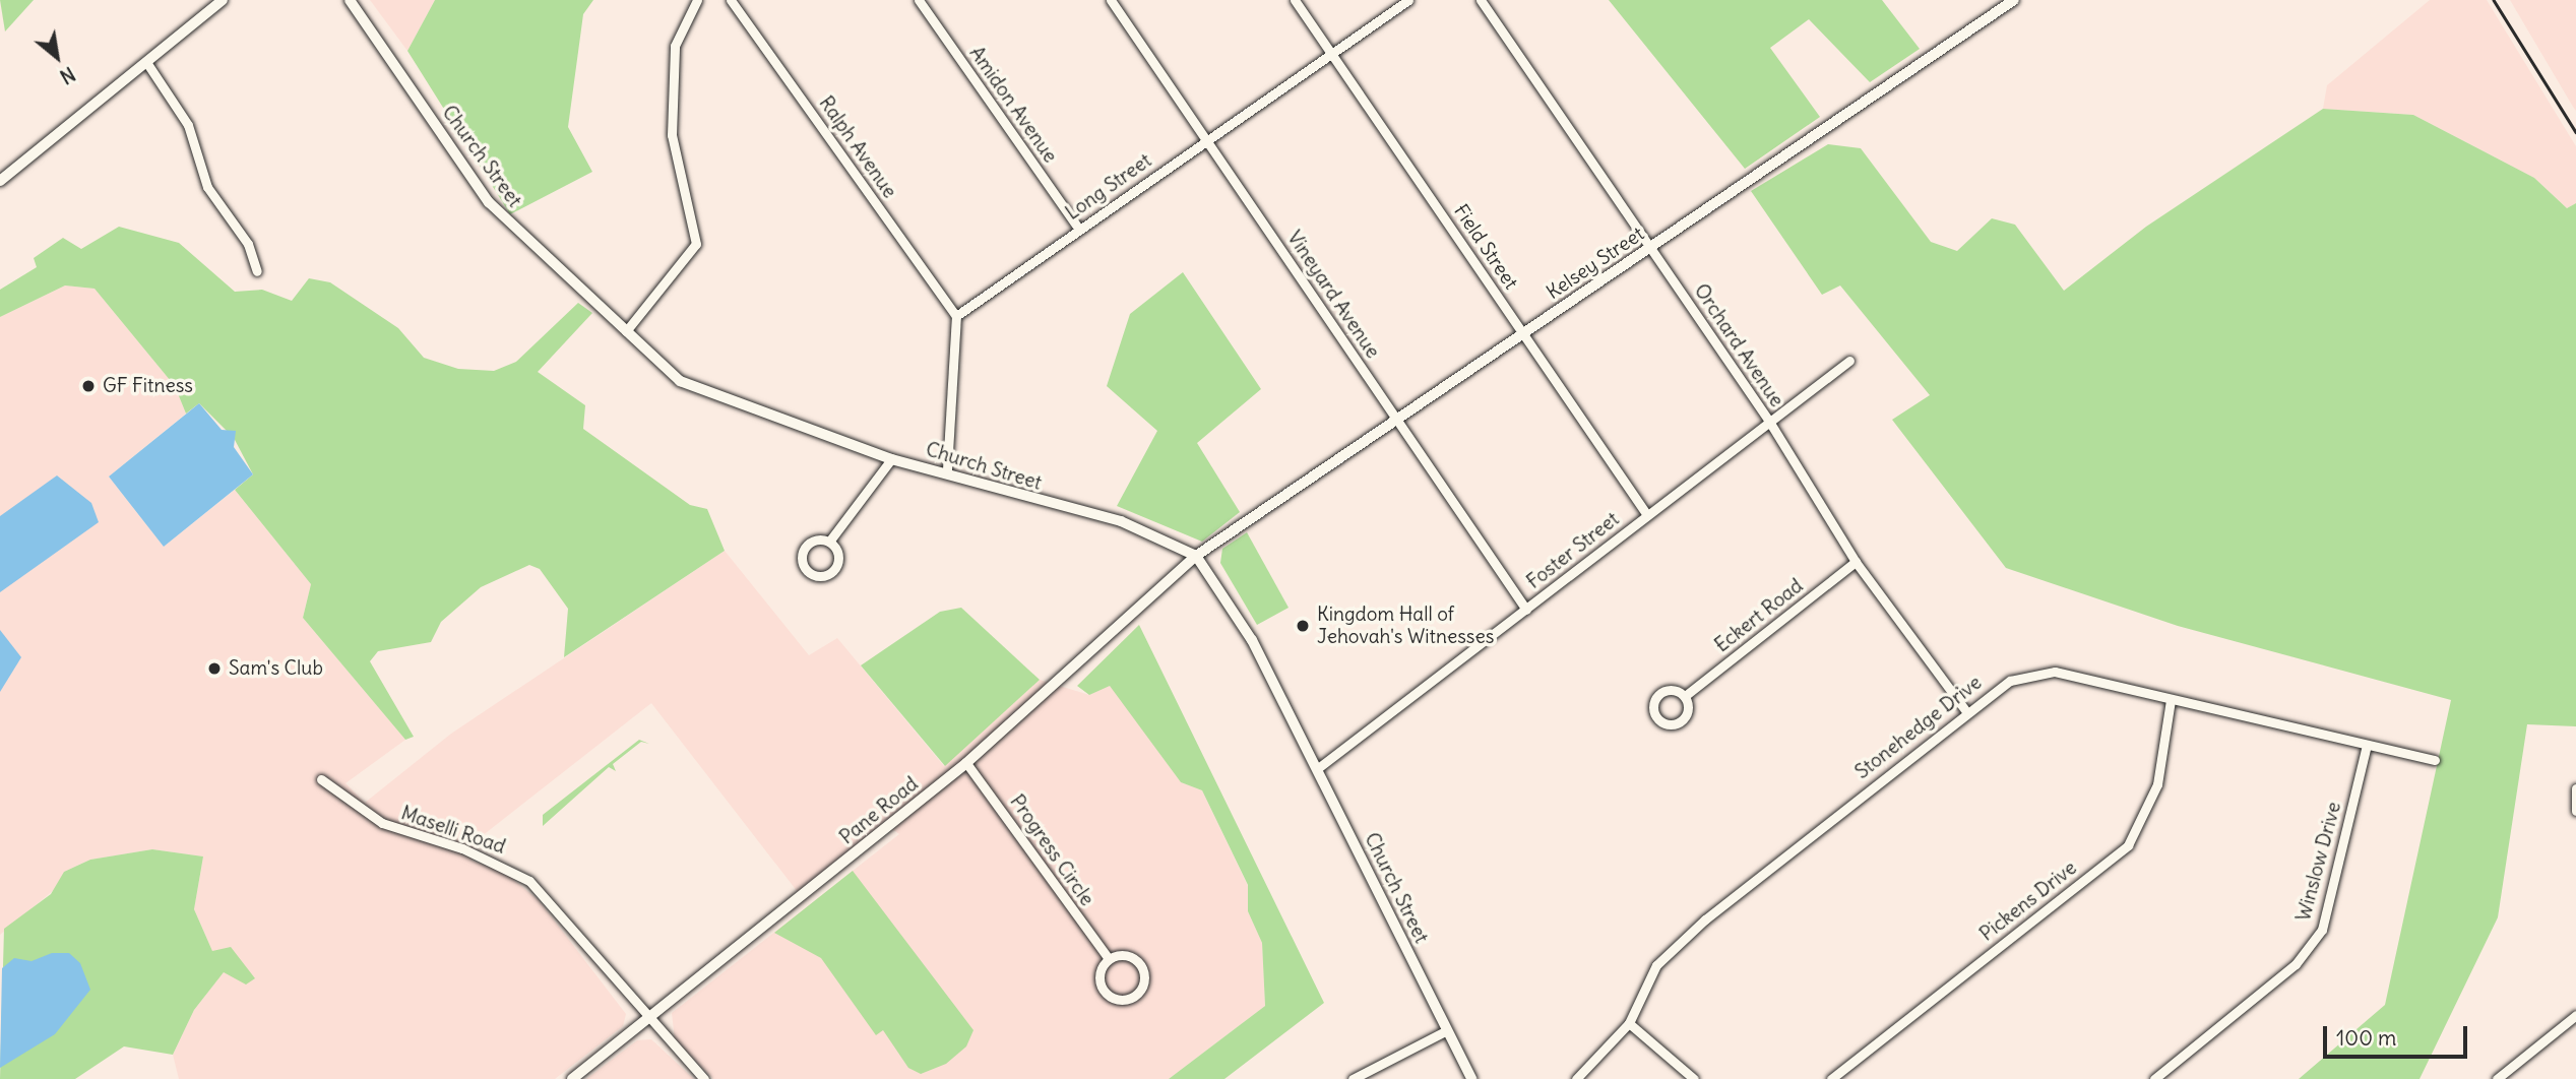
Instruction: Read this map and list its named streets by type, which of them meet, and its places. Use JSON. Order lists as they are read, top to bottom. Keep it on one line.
{"streets":{"street":["Amidon Avenue","Ralph Avenue","Church Street","Long Street","Field Street","Kelsey Street","Vineyard Avenue","Orchard Avenue","Foster Street","Eckert Road","Stonehedge Drive","Pane Road","Maselli Road","Progress Circle","Winslow Drive","Pickens Drive"]},"crossings":[["Amidon Avenue","Long Street"],["Ralph Avenue","Long Street"],["Church Street","Kelsey Street"],["Church Street","Foster Street"],["Church Street","Pane Road"],["Long Street","Field Street"],["Long Street","Vineyard Avenue"],["Field Street","Kelsey Street"],["Field Street","Foster Street"],["Kelsey Street","Vineyard Avenue"],["Kelsey Street","Orchard Avenue"],["Kelsey Street","Pane Road"],["Vineyard Avenue","Foster Street"],["Orchard Avenue","Foster Street"],["Orchard Avenue","Eckert Road"],["Orchard Avenue","Stonehedge Drive"],["Stonehedge Drive","Winslow Drive"],["Stonehedge Drive","Pickens Drive"],["Pane Road","Maselli Road"],["Pane Road","Progress Circle"]],"places":["GF Fitness","Kingdom Hall of Jehovah's Witnesses","Sam's Club"],"scale_bar":"100 m","north":"bottom right"}
